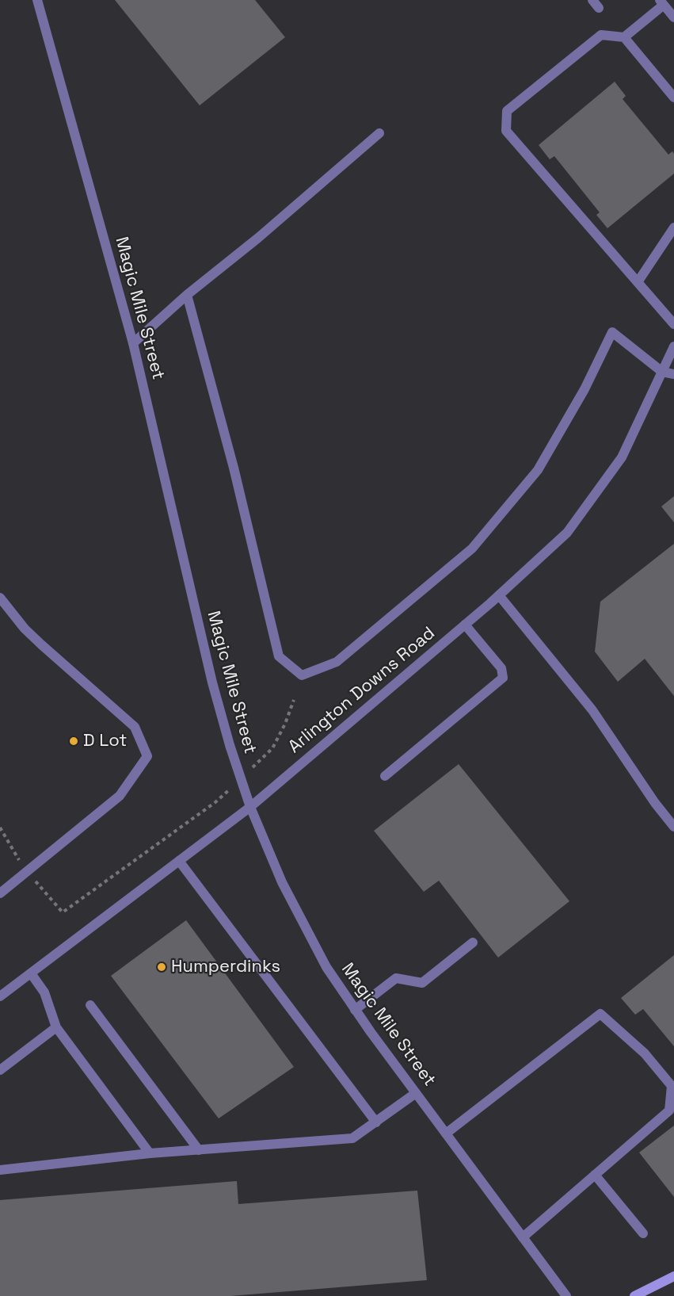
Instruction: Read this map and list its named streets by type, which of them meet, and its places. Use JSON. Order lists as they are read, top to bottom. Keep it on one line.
{"streets":{"street":["Magic Mile Street","Arlington Downs Road"]},"crossings":[["Magic Mile Street","Arlington Downs Road"]],"places":["D Lot","Humperdinks"]}
